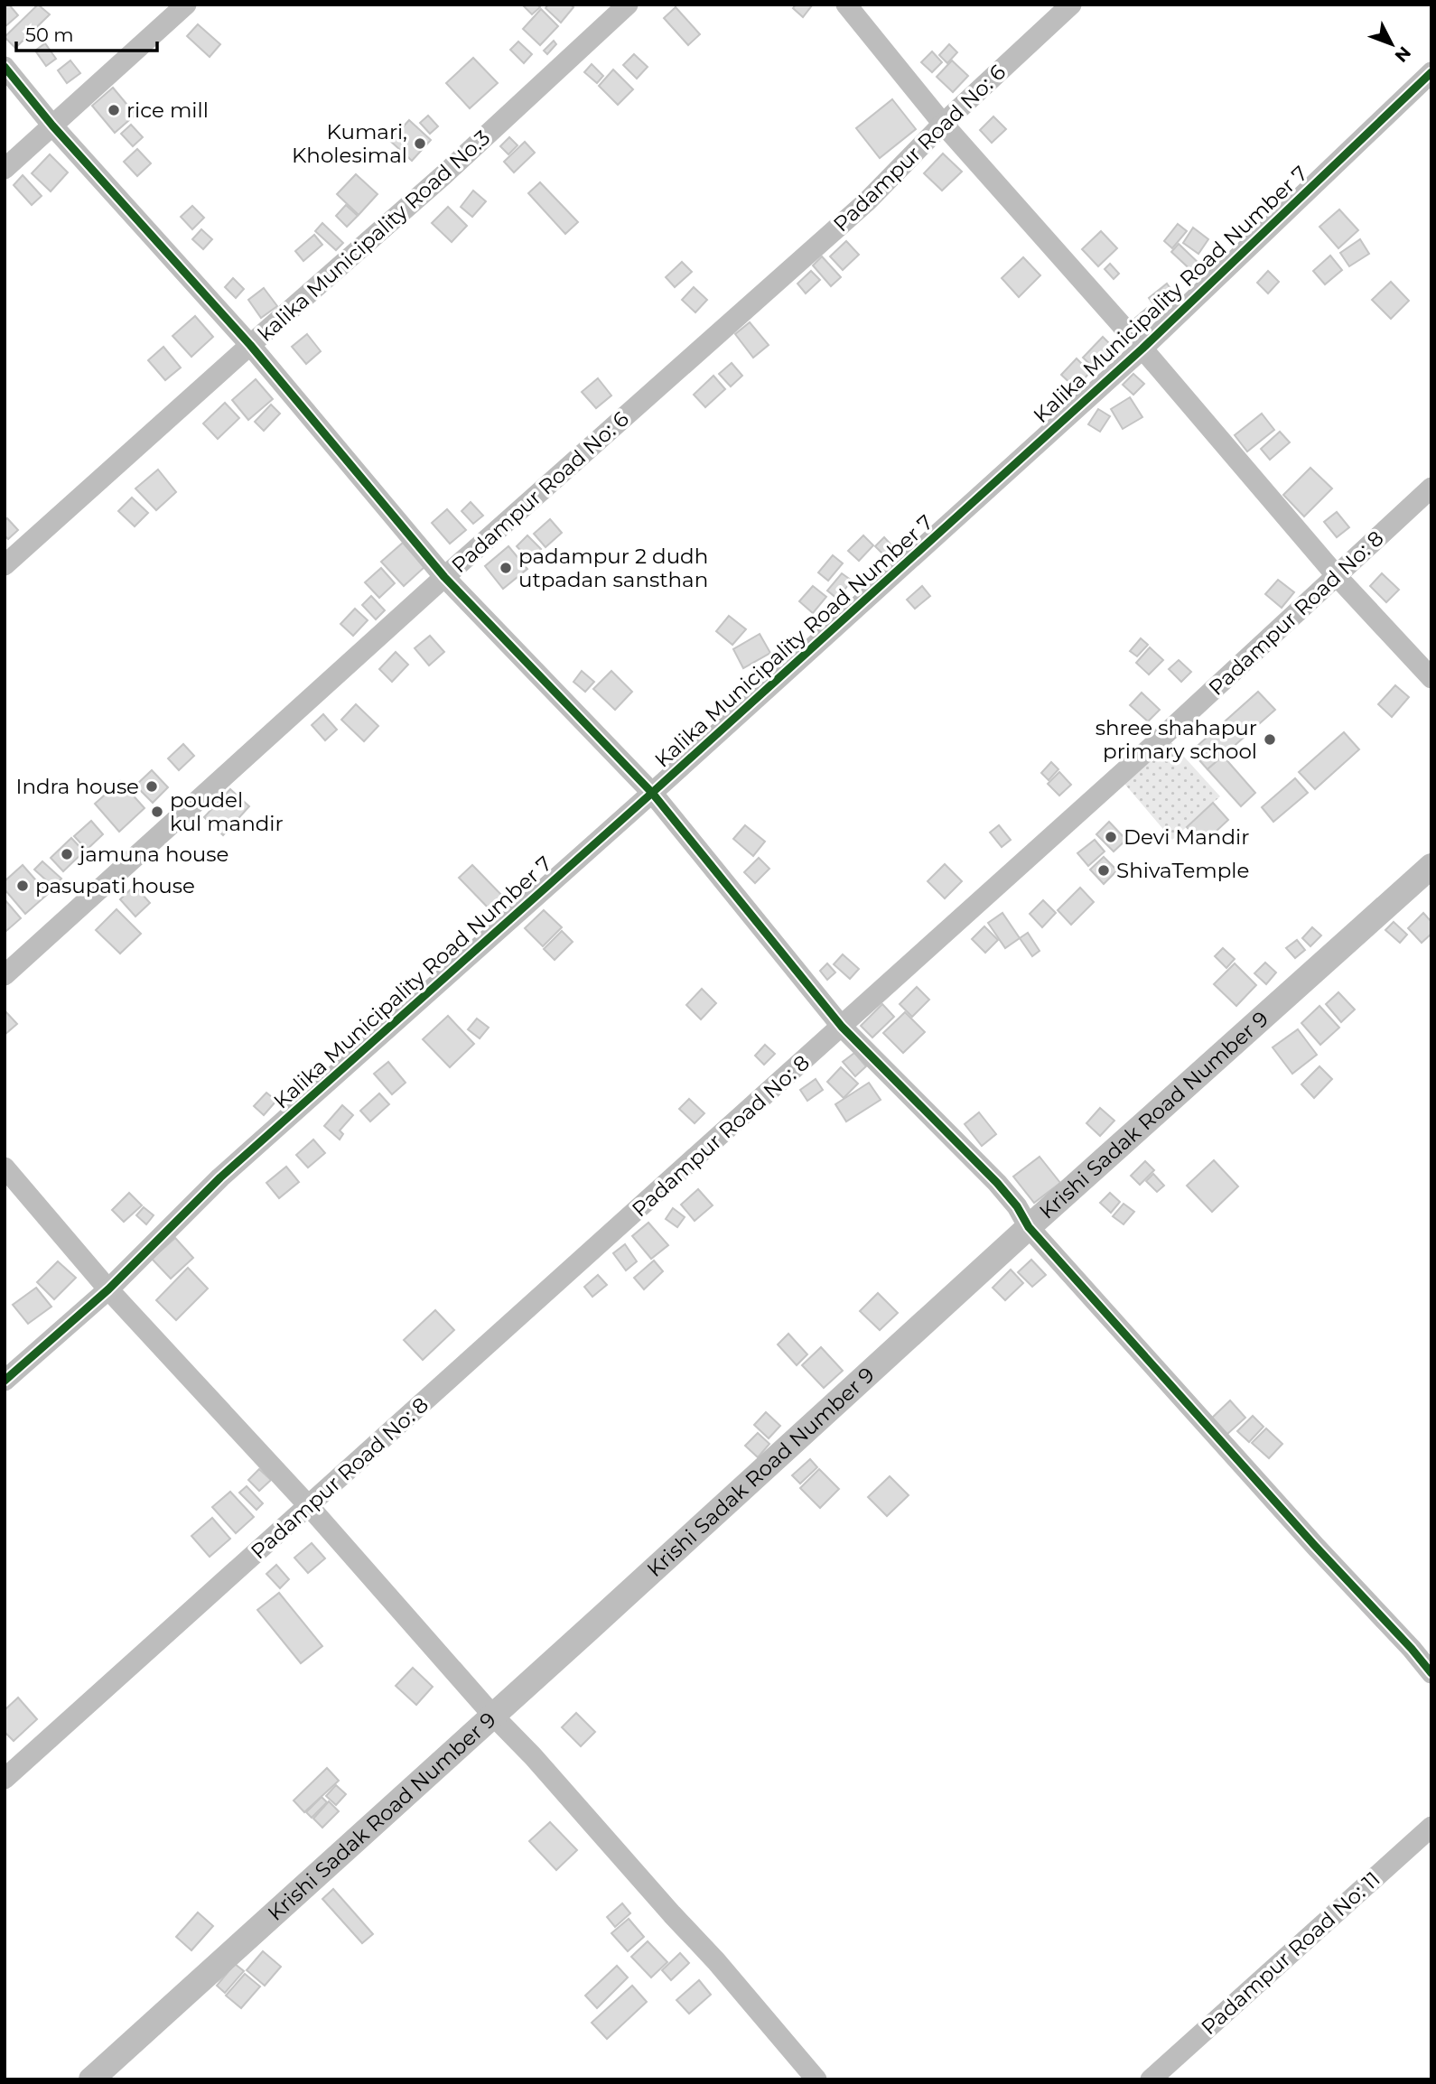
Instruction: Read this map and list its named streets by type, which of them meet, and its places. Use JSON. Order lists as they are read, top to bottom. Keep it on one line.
{"streets":{"street":["Padampur Road No: 6","kalika Municipality Road No.3","Kalika Municipality Road Number 7","Padampur Road No: 8","Krishi Sadak Road Number 9","Padampur Road No: 11"]},"places":["rice mill","Kumari, Kholesimal","padampur 2 dudh utpadan sansthan","shree shahapur primary school","Indra house","poudel kul mandir","Devi Mandir","jamuna house","ShivaTemple","pasupati house"],"scale_bar":"50 m","north":"bottom right"}
